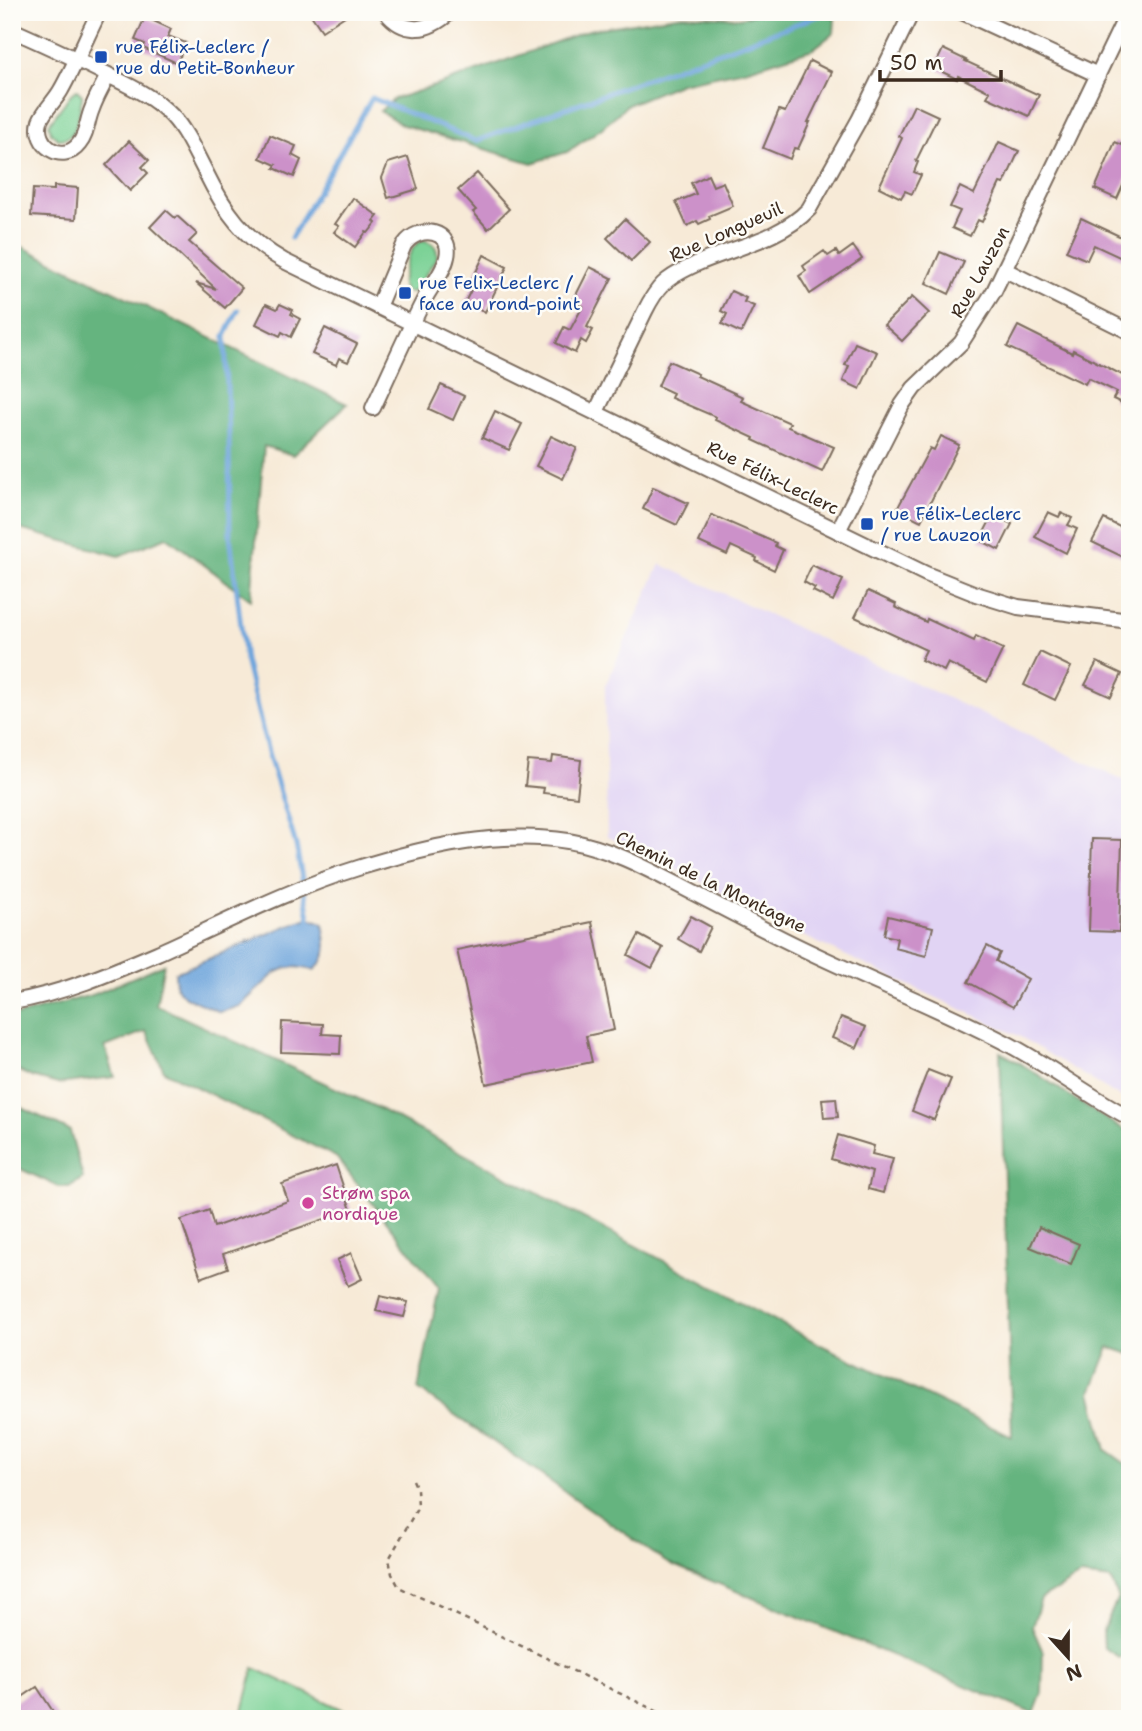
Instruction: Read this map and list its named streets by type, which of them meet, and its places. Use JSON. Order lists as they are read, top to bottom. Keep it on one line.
{"streets":{"street":["Rue Longueuil","Rue Lauzon","Rue Félix-Leclerc","Chemin de la Montagne"]},"crossings":[["Rue Longueuil","Rue Félix-Leclerc"],["Rue Lauzon","Rue Félix-Leclerc"]],"places":{"transit":["rue Félix-Leclerc / rue du Petit-Bonheur","rue Felix-Leclerc / face au rond-point","rue Félix-Leclerc / rue Lauzon"],"other":["Strøm spa nordique"]},"scale_bar":"50 m","north":"bottom"}
